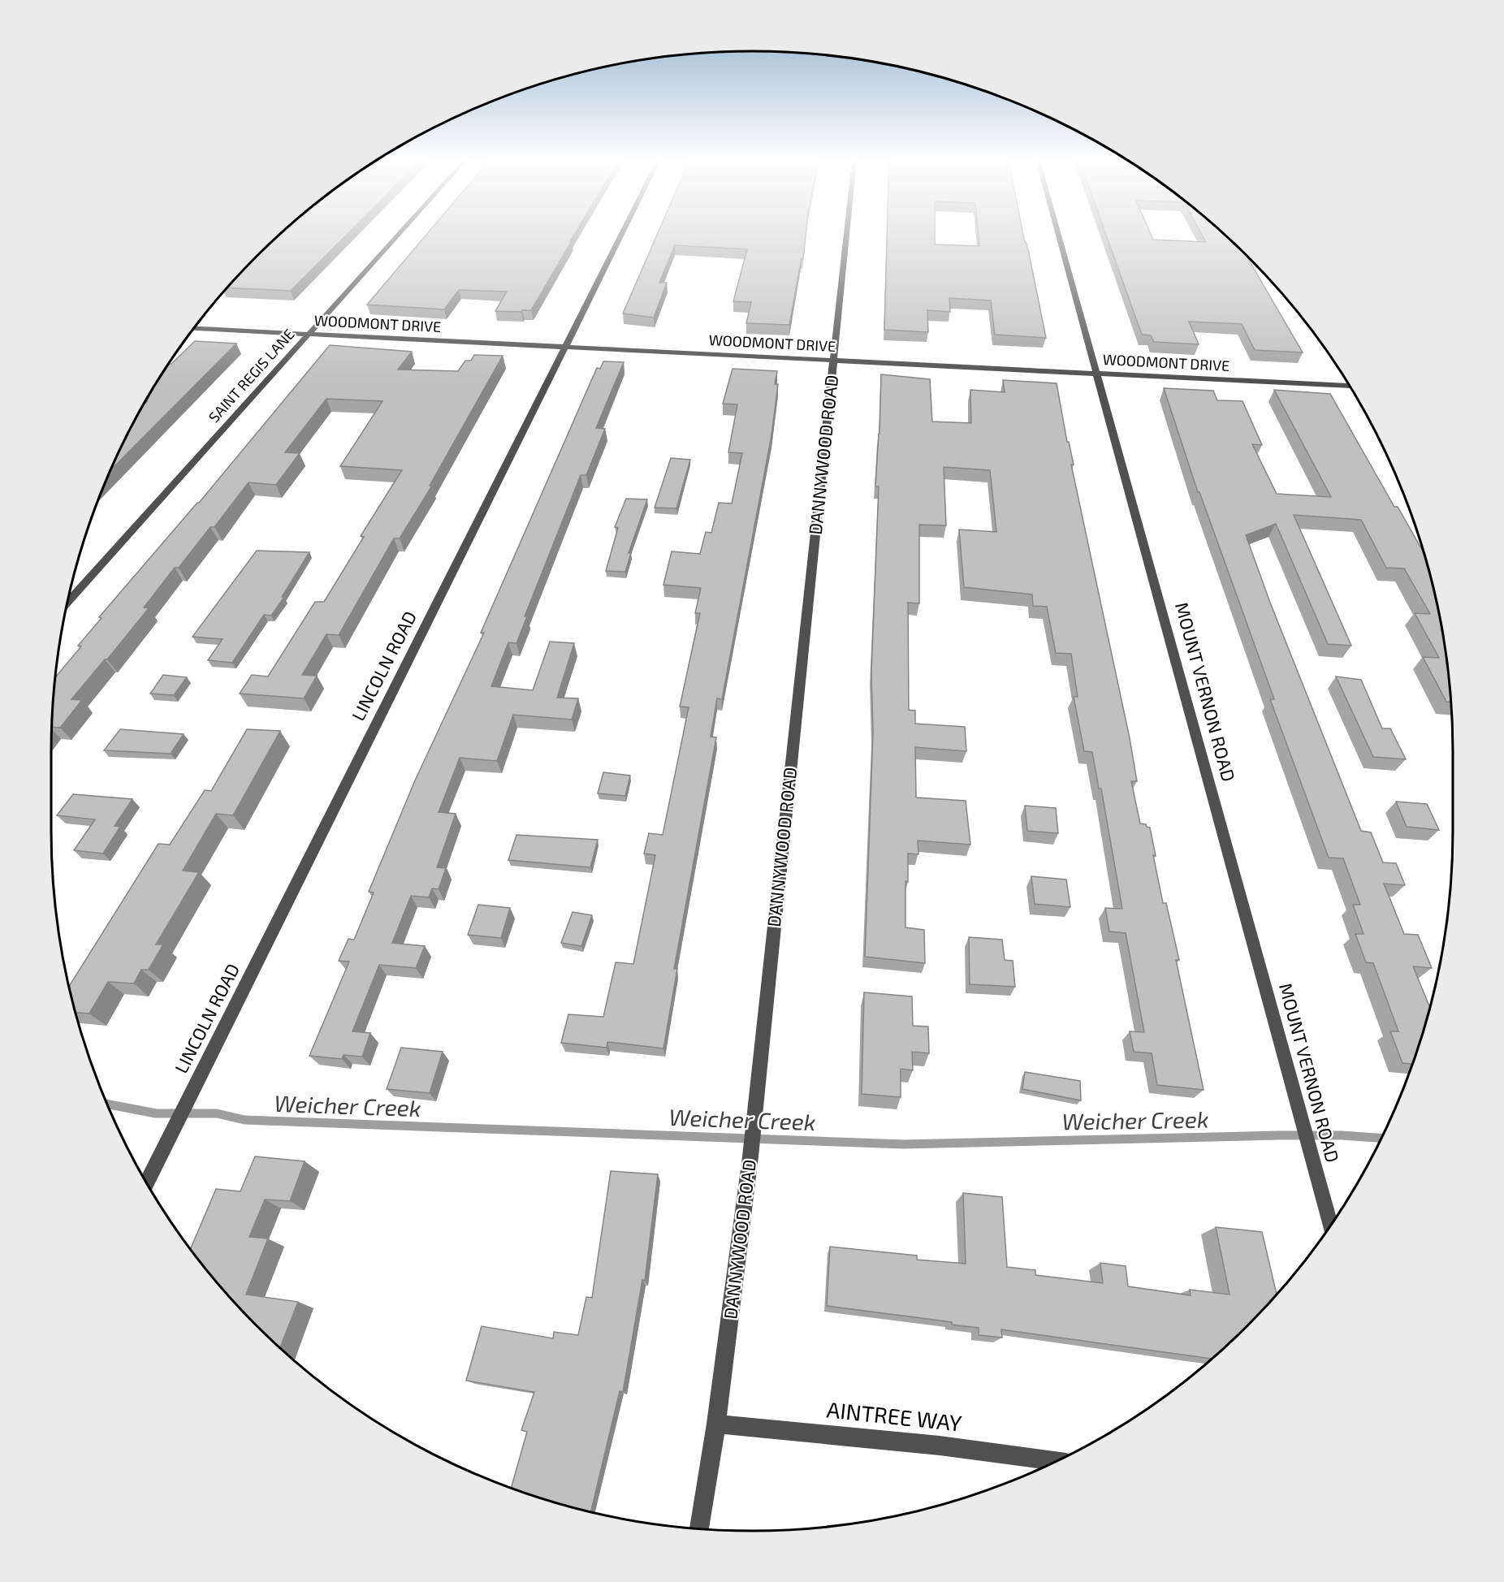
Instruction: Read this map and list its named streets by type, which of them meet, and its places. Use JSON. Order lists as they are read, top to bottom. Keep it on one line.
{"streets":{"street":["WOODMONT DRIVE","SAINT REGIS LANE","DANNYWOOD ROAD","LINCOLN ROAD","MOUNT VERNON ROAD","AINTREE WAY"]},"crossings":[["WOODMONT DRIVE","SAINT REGIS LANE"],["WOODMONT DRIVE","DANNYWOOD ROAD"],["WOODMONT DRIVE","LINCOLN ROAD"],["WOODMONT DRIVE","MOUNT VERNON ROAD"],["DANNYWOOD ROAD","AINTREE WAY"]],"water":["Weicher Creek"]}
